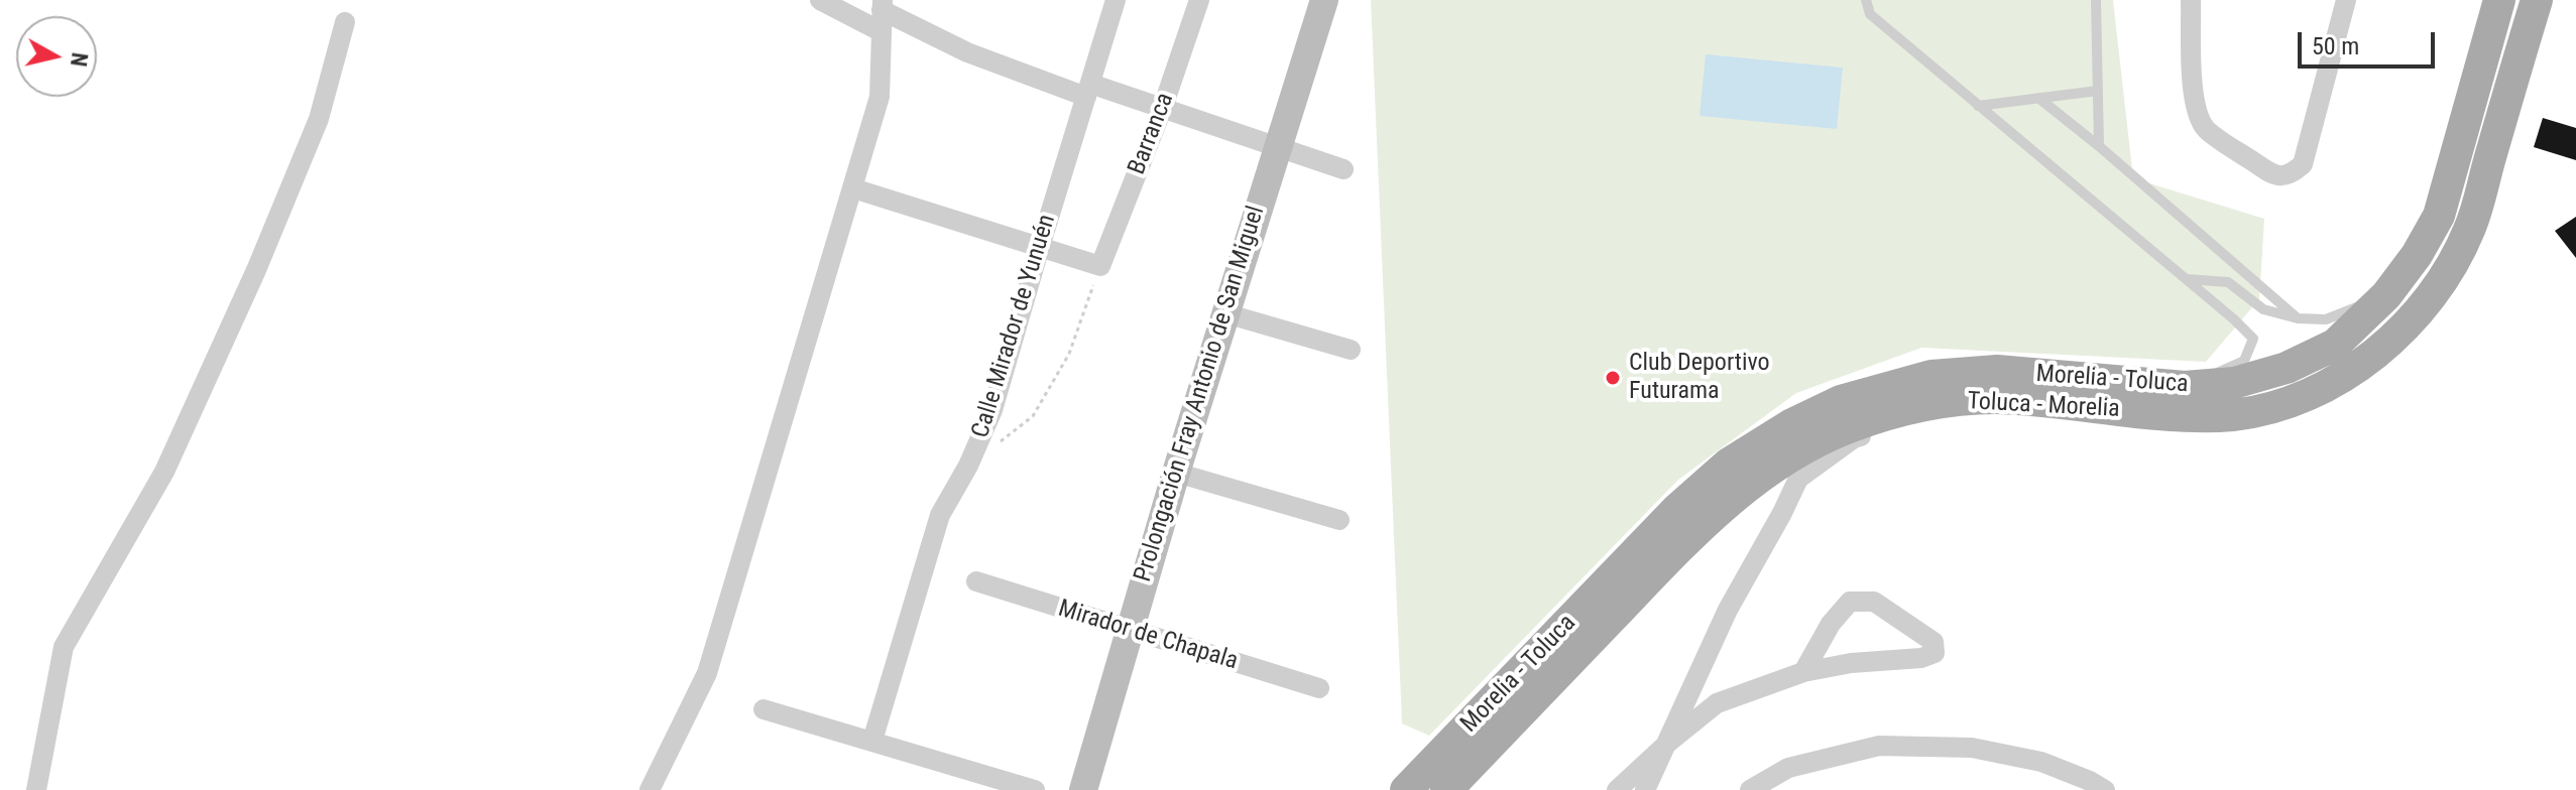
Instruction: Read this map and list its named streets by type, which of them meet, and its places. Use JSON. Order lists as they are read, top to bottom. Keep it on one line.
{"streets":{"main road":["Morelia - Toluca","Toluca - Morelia"],"street":["Barranca","Calle Mirador de Yunuén","Prolongación Fray Antonio de San Miguel","Mirador de Chapala"]},"crossings":[["Prolongación Fray Antonio de San Miguel","Mirador de Chapala"]],"places":["Club Deportivo Futurama"],"scale_bar":"50 m","north":"right"}
